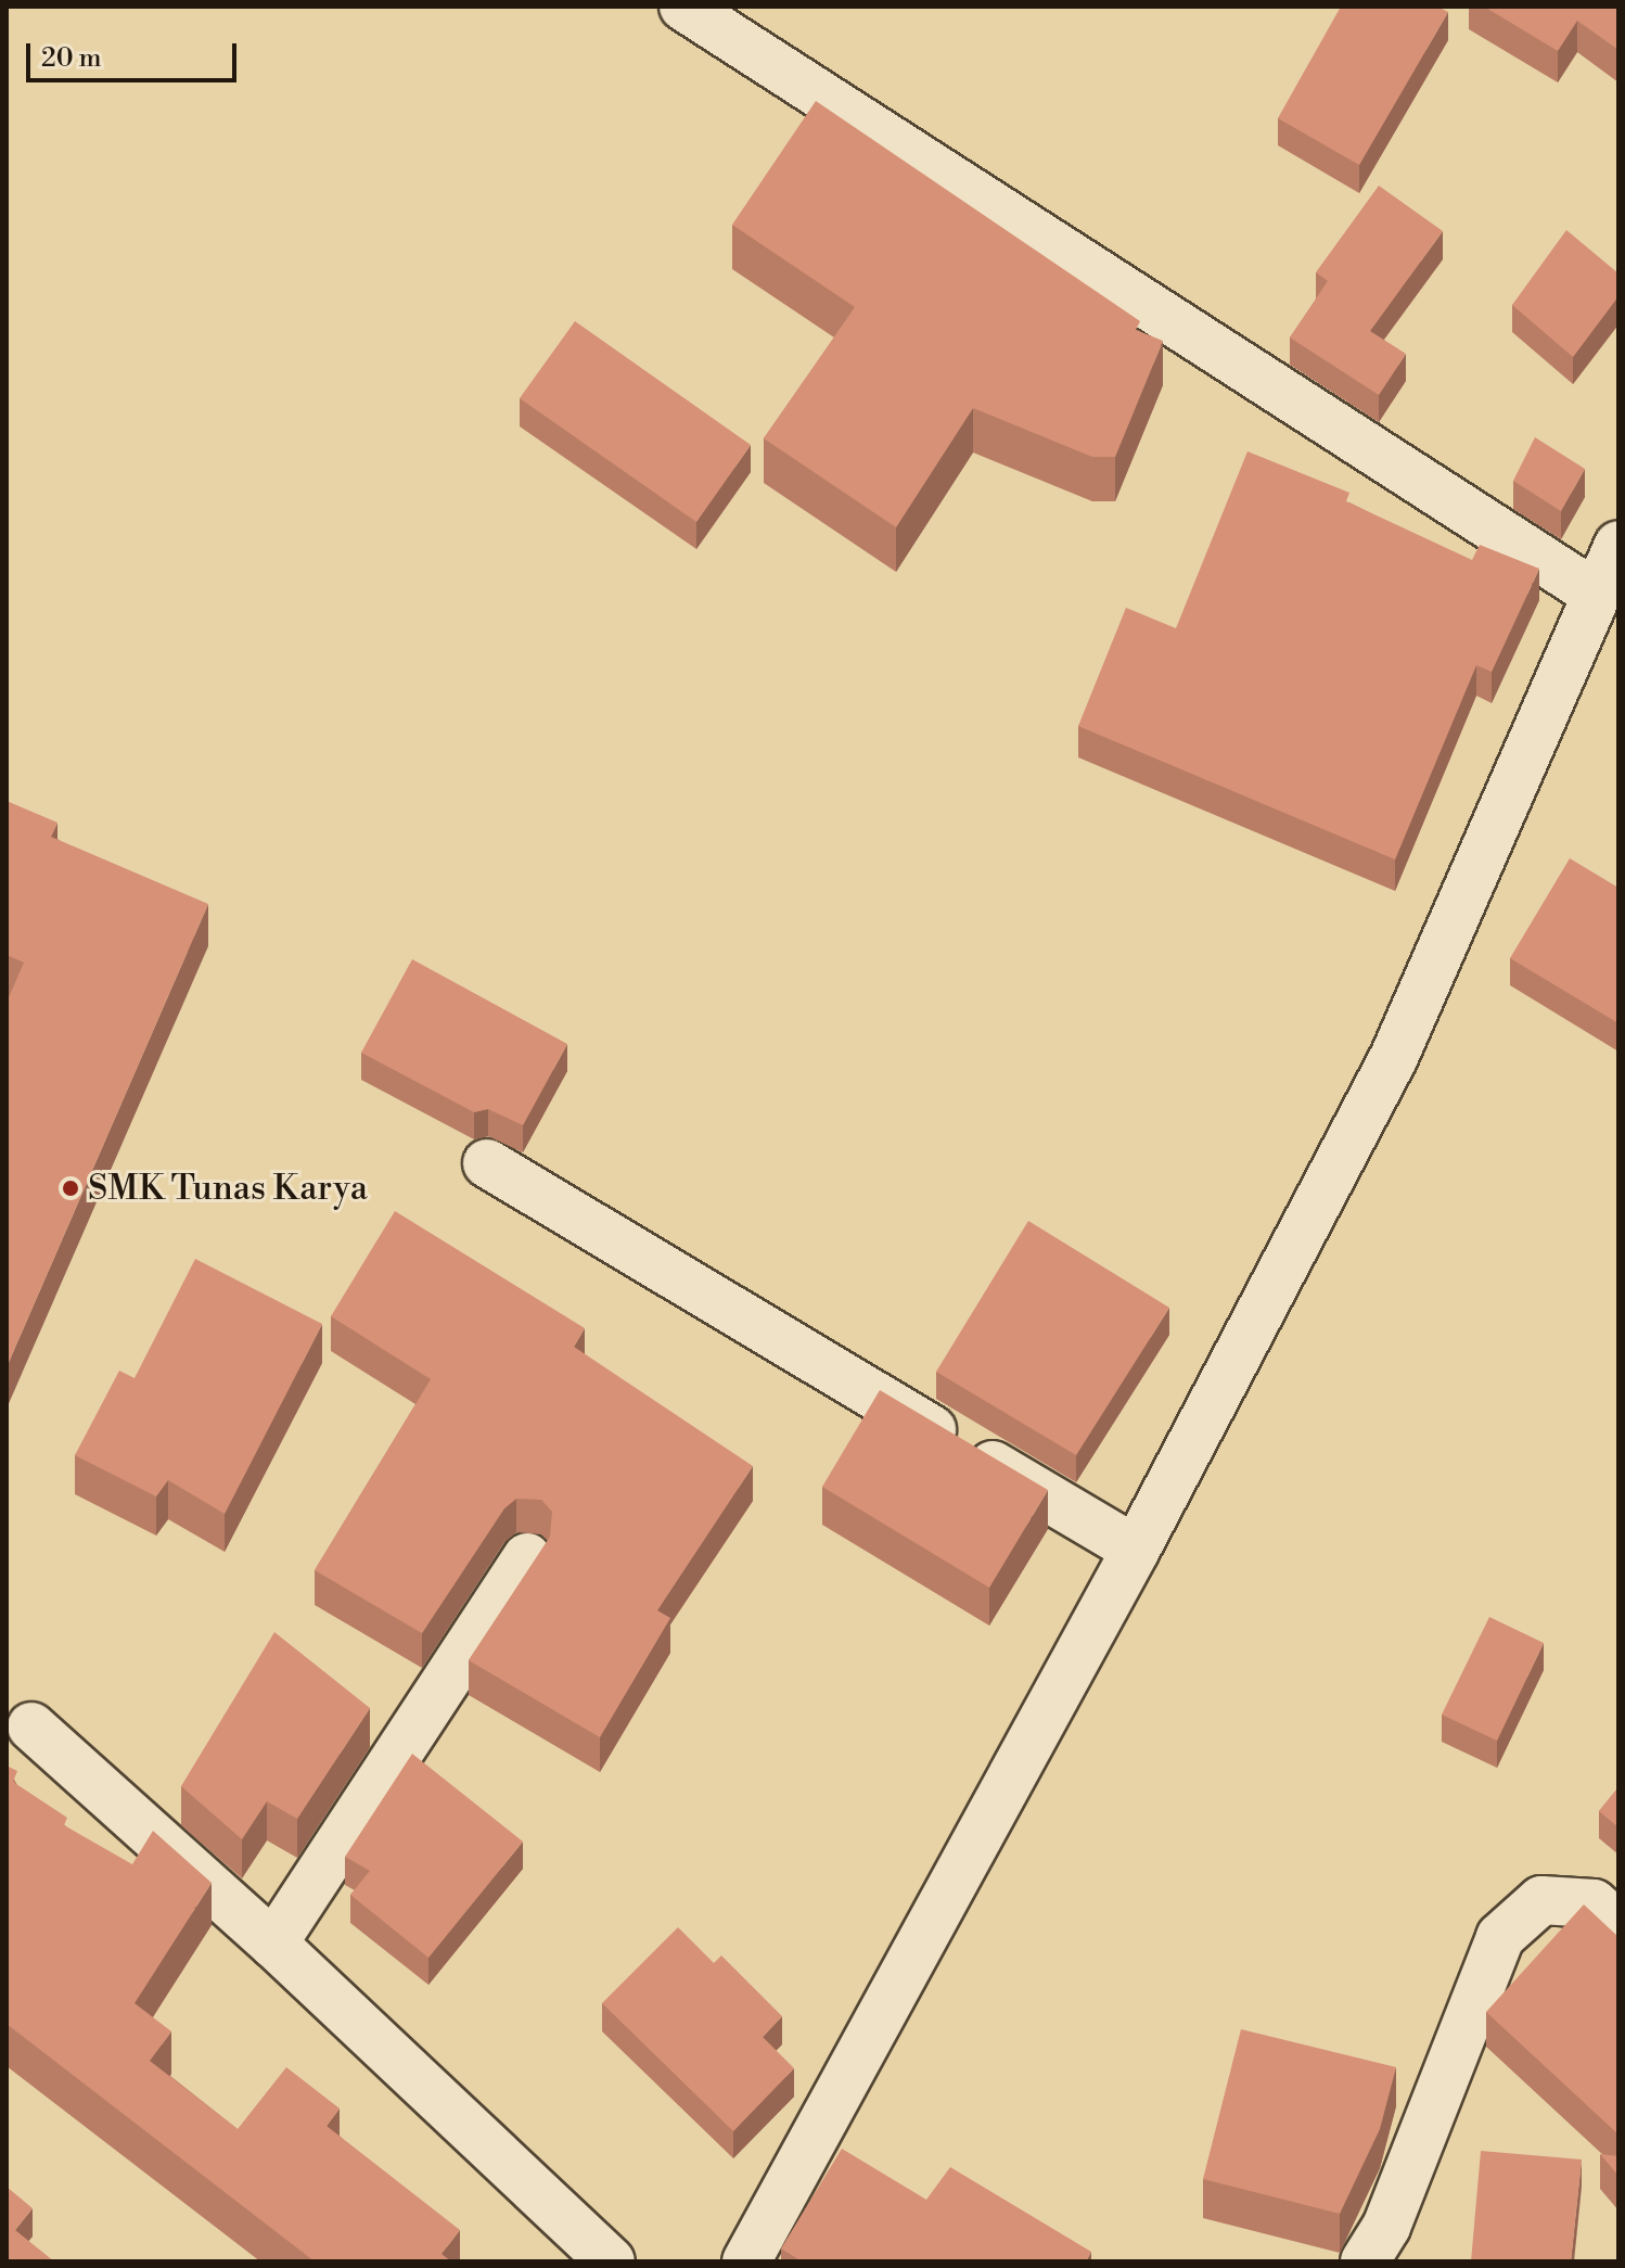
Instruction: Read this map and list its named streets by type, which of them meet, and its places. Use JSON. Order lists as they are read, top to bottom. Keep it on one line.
{"places":["SMK Tunas Karya"],"scale_bar":"20 m"}
